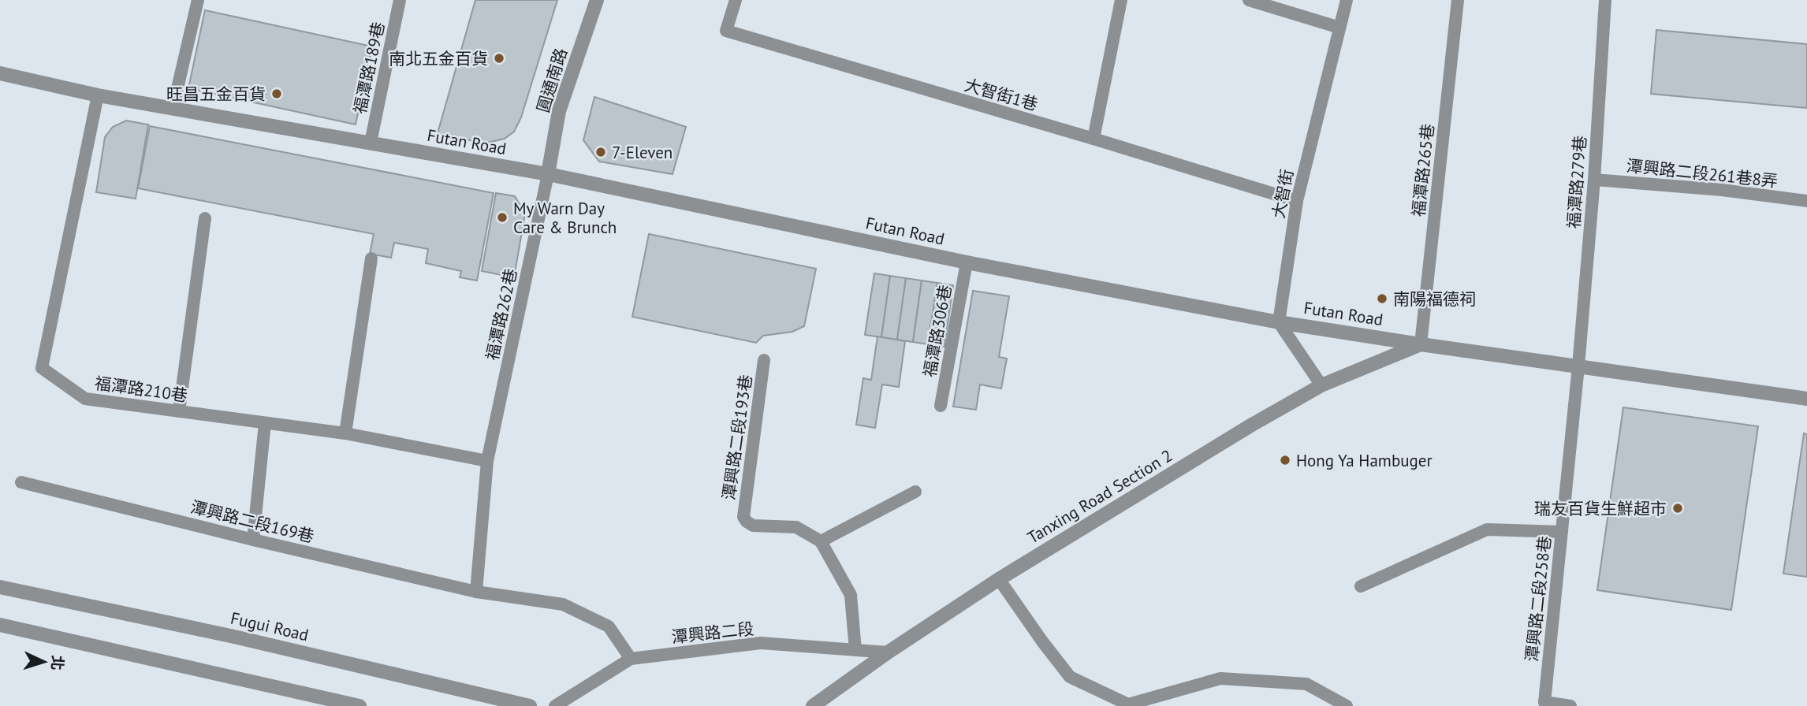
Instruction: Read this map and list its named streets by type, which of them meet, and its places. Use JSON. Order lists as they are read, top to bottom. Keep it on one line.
{"streets":{"street":["圓通南路","Futan Road","Tanxing Road Section 2","Fugui Road"],"lane":["福潭路189巷","大智街1巷","福潭路265巷","潭興路二段261巷8弄","福潭路279巷","大智街","福潭路262巷","福潭路306巷","福潭路210巷","潭興路二段193巷","潭興路二段169巷","潭興路二段258巷","潭興路二段"]},"crossings":[["福潭路189巷","Futan Road"],["圓通南路","Futan Road"],["圓通南路","福潭路262巷"],["大智街1巷","大智街"],["Futan Road","福潭路265巷"],["Futan Road","福潭路279巷"],["Futan Road","大智街"],["Futan Road","福潭路262巷"],["Futan Road","福潭路306巷"],["Futan Road","福潭路210巷"],["Futan Road","Tanxing Road Section 2"],["Futan Road","潭興路二段258巷"],["福潭路265巷","Tanxing Road Section 2"],["潭興路二段261巷8弄","福潭路279巷"],["福潭路279巷","潭興路二段258巷"],["福潭路262巷","福潭路210巷"],["福潭路262巷","潭興路二段169巷"],["Tanxing Road Section 2","潭興路二段"],["潭興路二段169巷","潭興路二段"]],"places":["南北五金百貨","旺昌五金百貨","7-Eleven","My Warn Day Care & Brunch","南陽福德祠","Hong Ya Hambuger","瑞友百貨生鮮超市"],"north":"right"}
